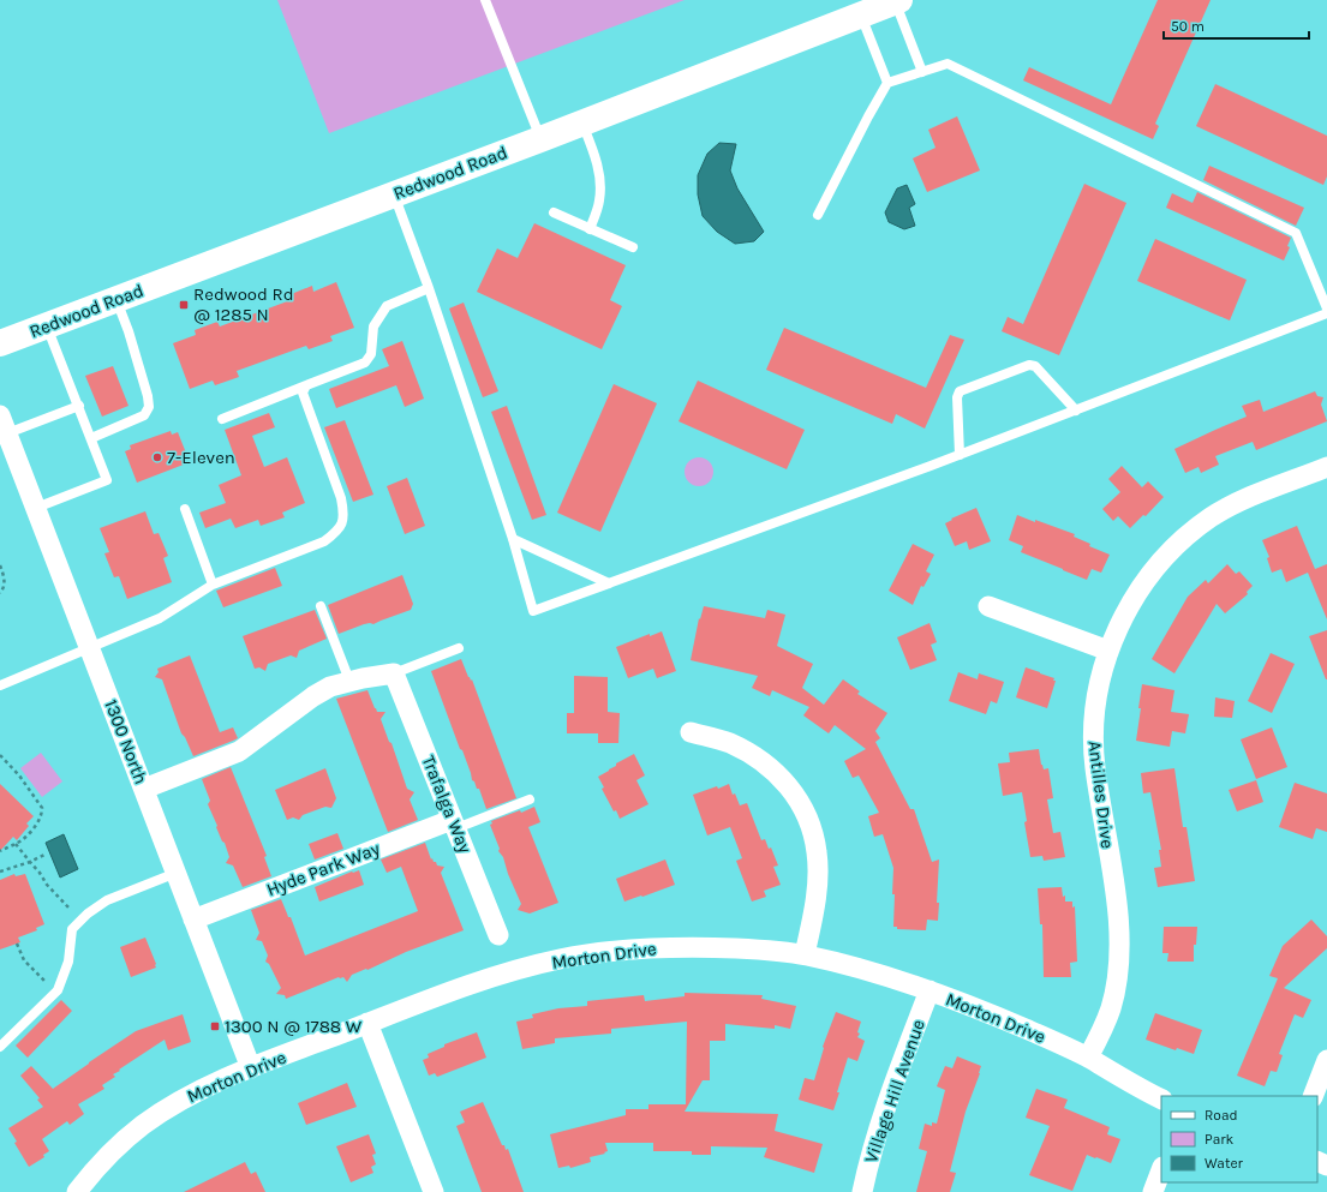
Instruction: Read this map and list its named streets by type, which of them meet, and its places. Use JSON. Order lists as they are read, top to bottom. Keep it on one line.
{"streets":{"main road":["Redwood Road"],"street":["1300 North","Antilles Drive","Trafalga Way","Hyde Park Way","Morton Drive","Village Hill Avenue"]},"crossings":[["1300 North","Hyde Park Way"],["1300 North","Morton Drive"],["Antilles Drive","Morton Drive"],["Trafalga Way","Hyde Park Way"],["Morton Drive","Village Hill Avenue"]],"places":{"transit":["Redwood Rd @ 1285 N","1300 N @ 1788 W"],"other":["7-Eleven"]},"legend":["Road","Park","Water"],"scale_bar":"50 m"}
